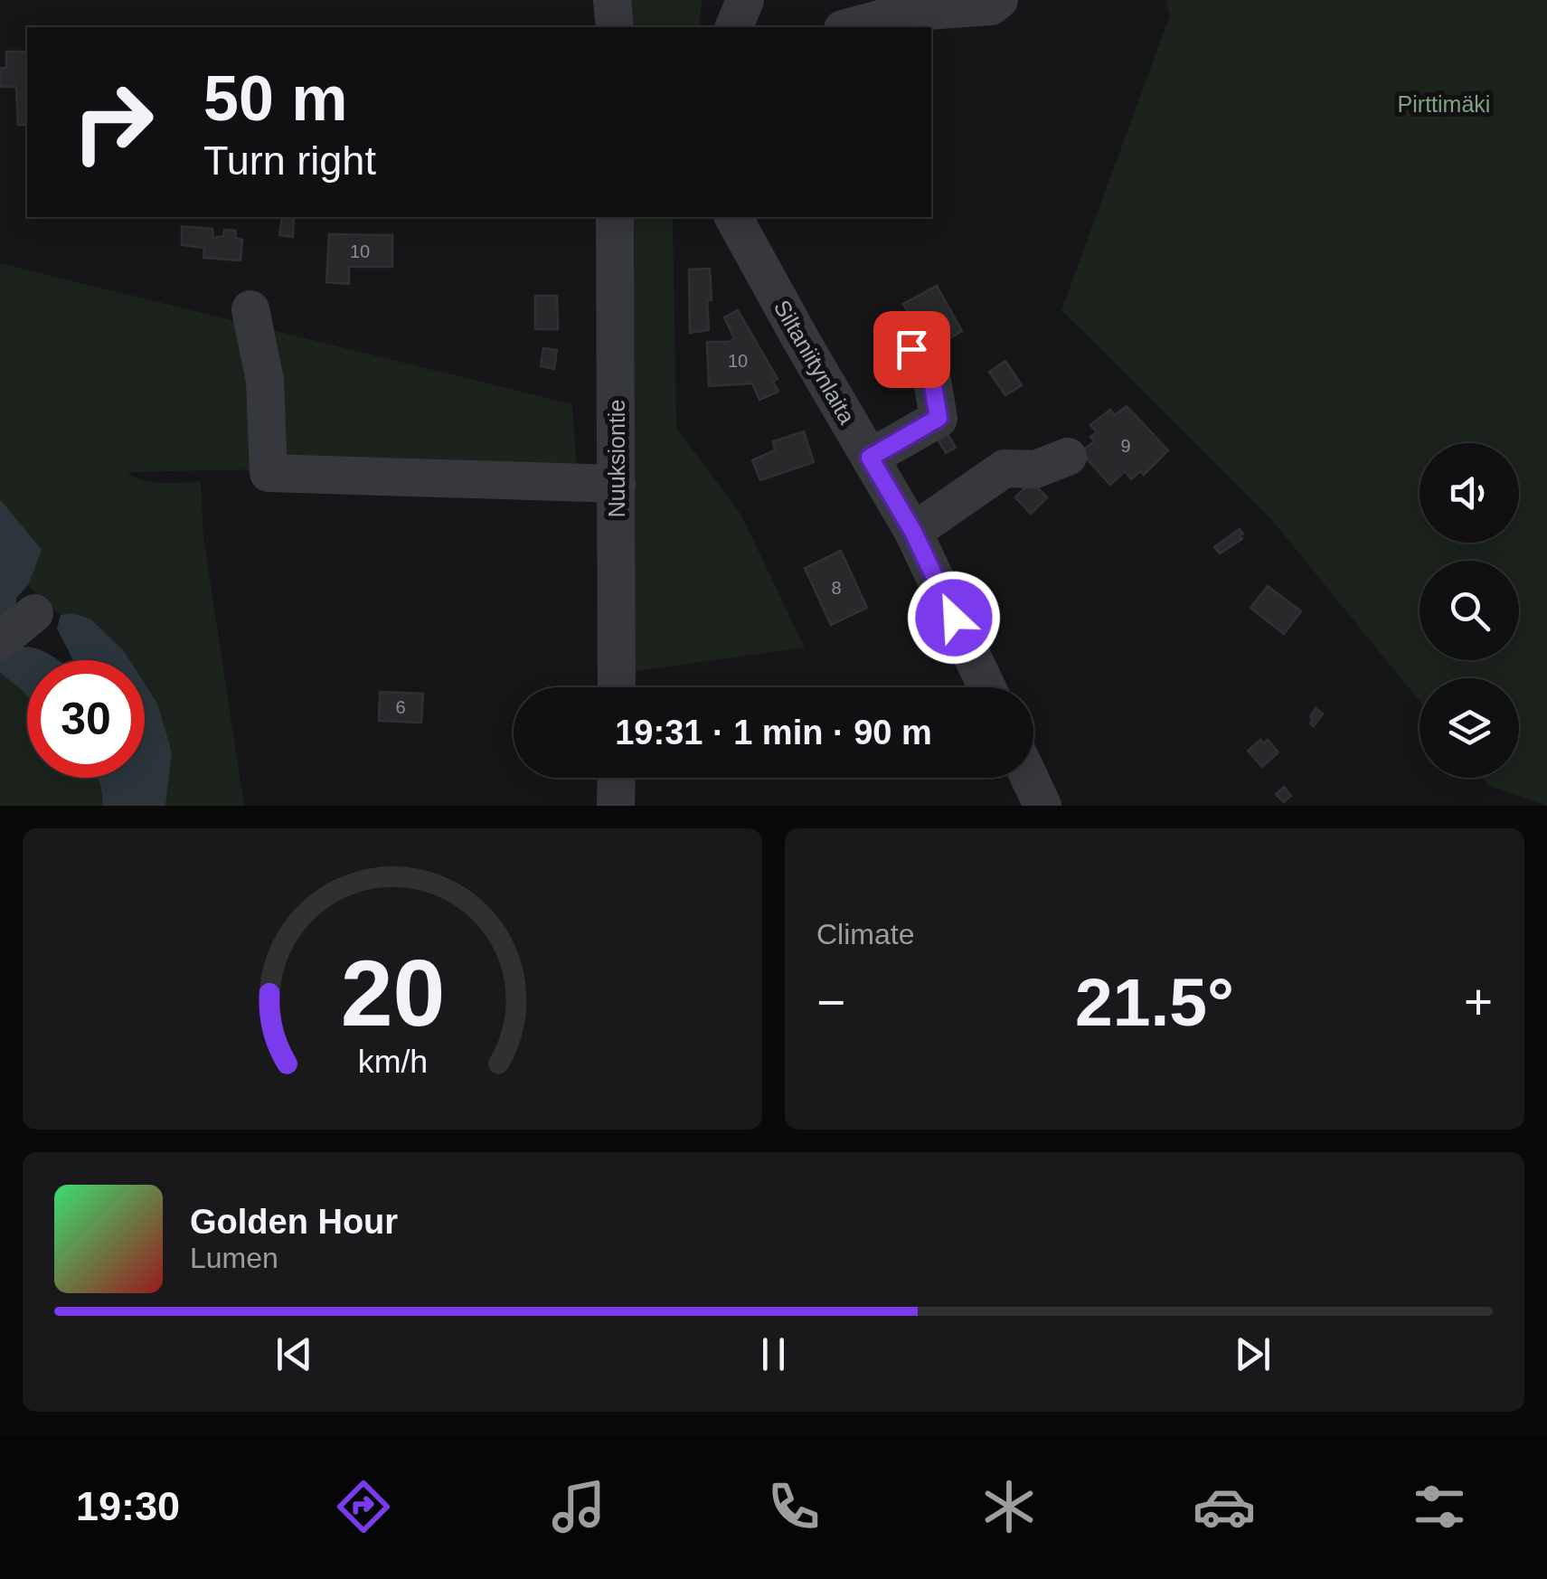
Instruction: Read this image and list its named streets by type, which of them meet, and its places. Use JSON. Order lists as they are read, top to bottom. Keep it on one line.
{"streets":{"street":["Siltaniitynlaita","Nuuksiontie"]},"parks":["Pirttimäki"],"house_numbers":["10","10","9","8","6"],"page":{"turn":["50 m","Turn right"],"limit":"30","trip":"19:31 · 1 min · 90 m","tile":"Climate","heat":["−","21.5°","+"],"song":["Golden Hour","Lumen"],"tabs":"19:30","gauge":["20","km/h"]}}
